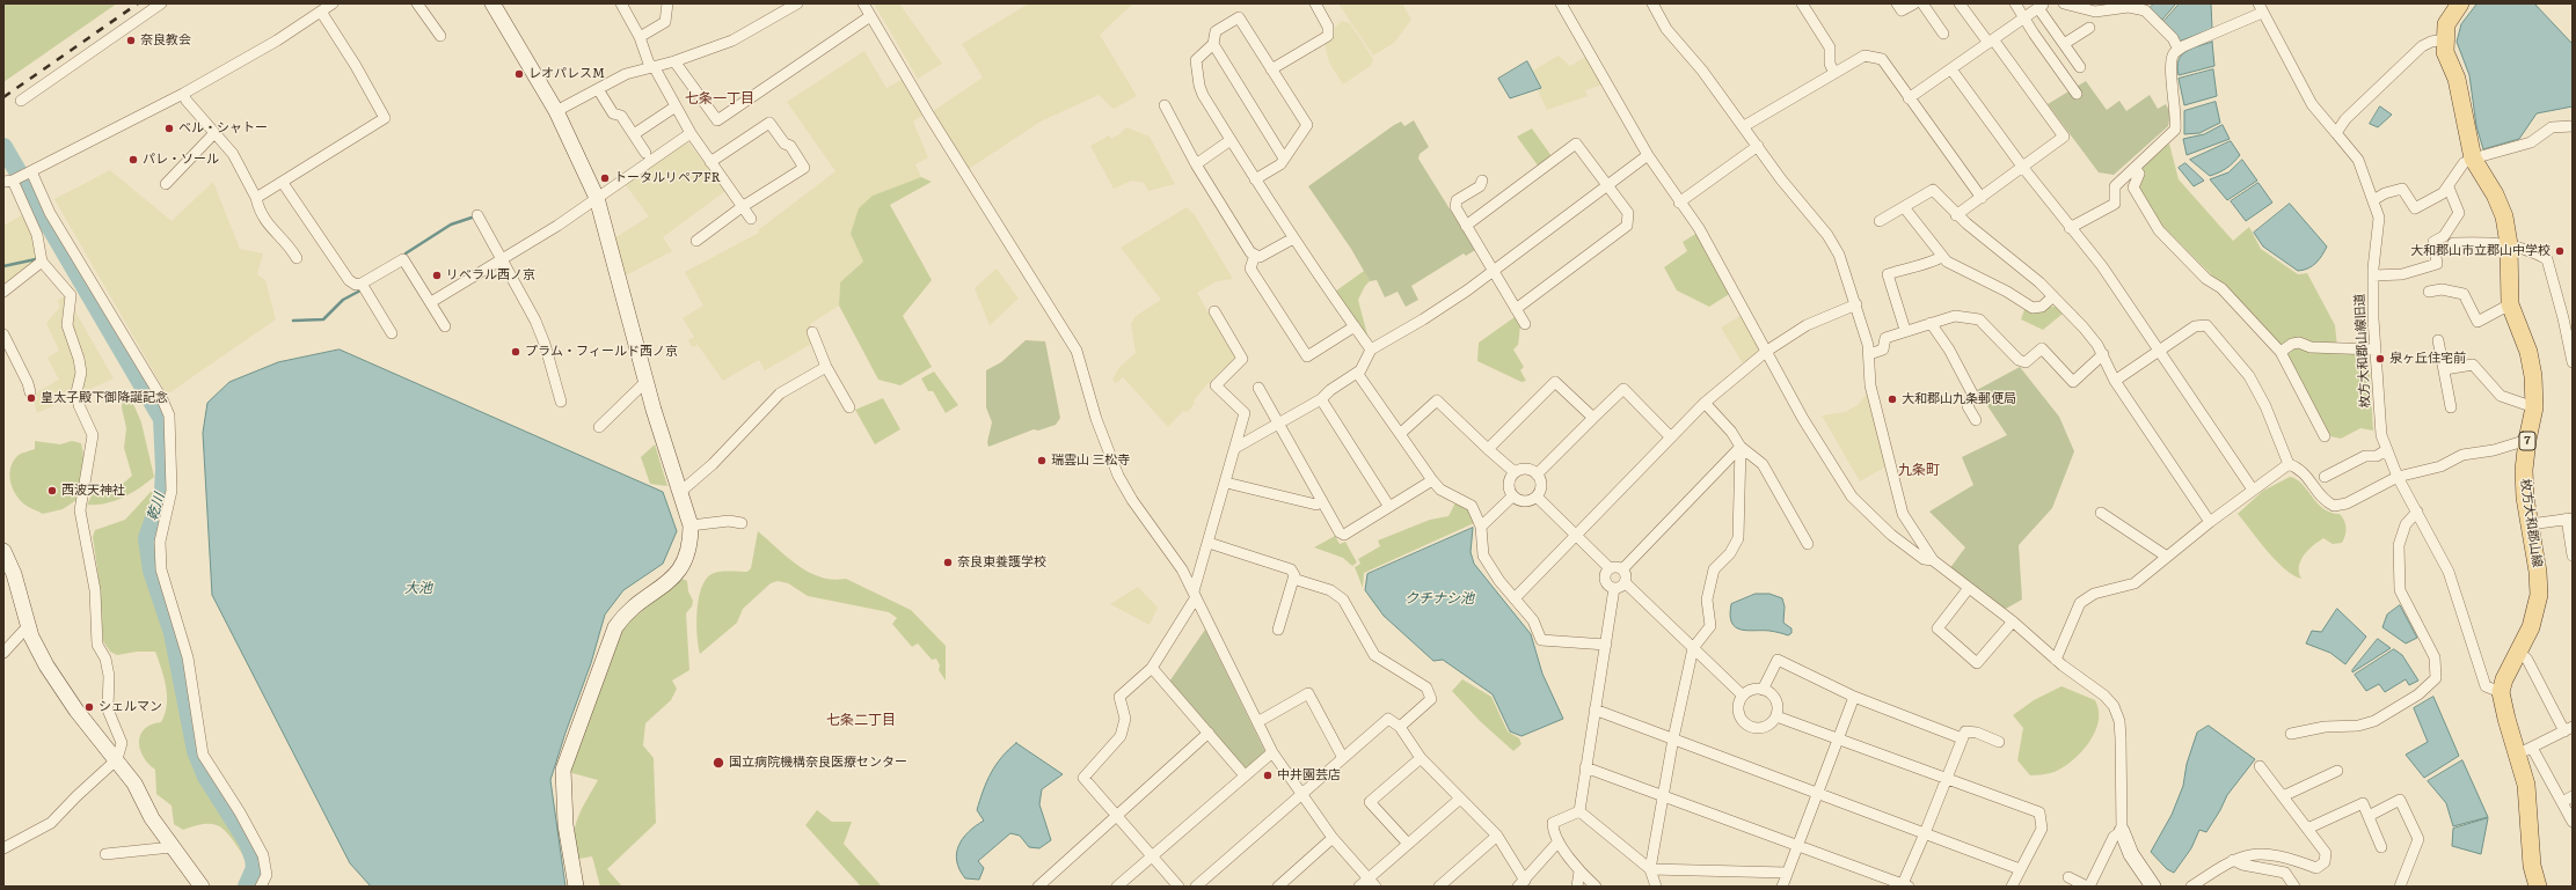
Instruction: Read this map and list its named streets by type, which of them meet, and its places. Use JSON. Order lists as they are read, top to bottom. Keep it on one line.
{"streets":{"main road":["7","枚方大和郡山線"],"street":["枚方大和郡山線旧道"]},"crossings":[["枚方大和郡山線旧道","枚方大和郡山線"]],"districts":["七条一丁目","九条町","七条二丁目"],"water":["乾川","大池","クチナシ池"],"places":["奈良教会","レオパレスM","ベル・シャトー","パレ・ソール","トータルリペアFR","大和郡山市立郡山中学校","リベラル西ノ京","プラム・フィールド西ノ京","泉ヶ丘住宅前","皇太子殿下御降誕記念","大和郡山九条郵便局","瑞雲山 三松寺","西波天神社","奈良東養護学校","シェルマン","国立病院機構奈良医療センター","中井園芸店"]}
